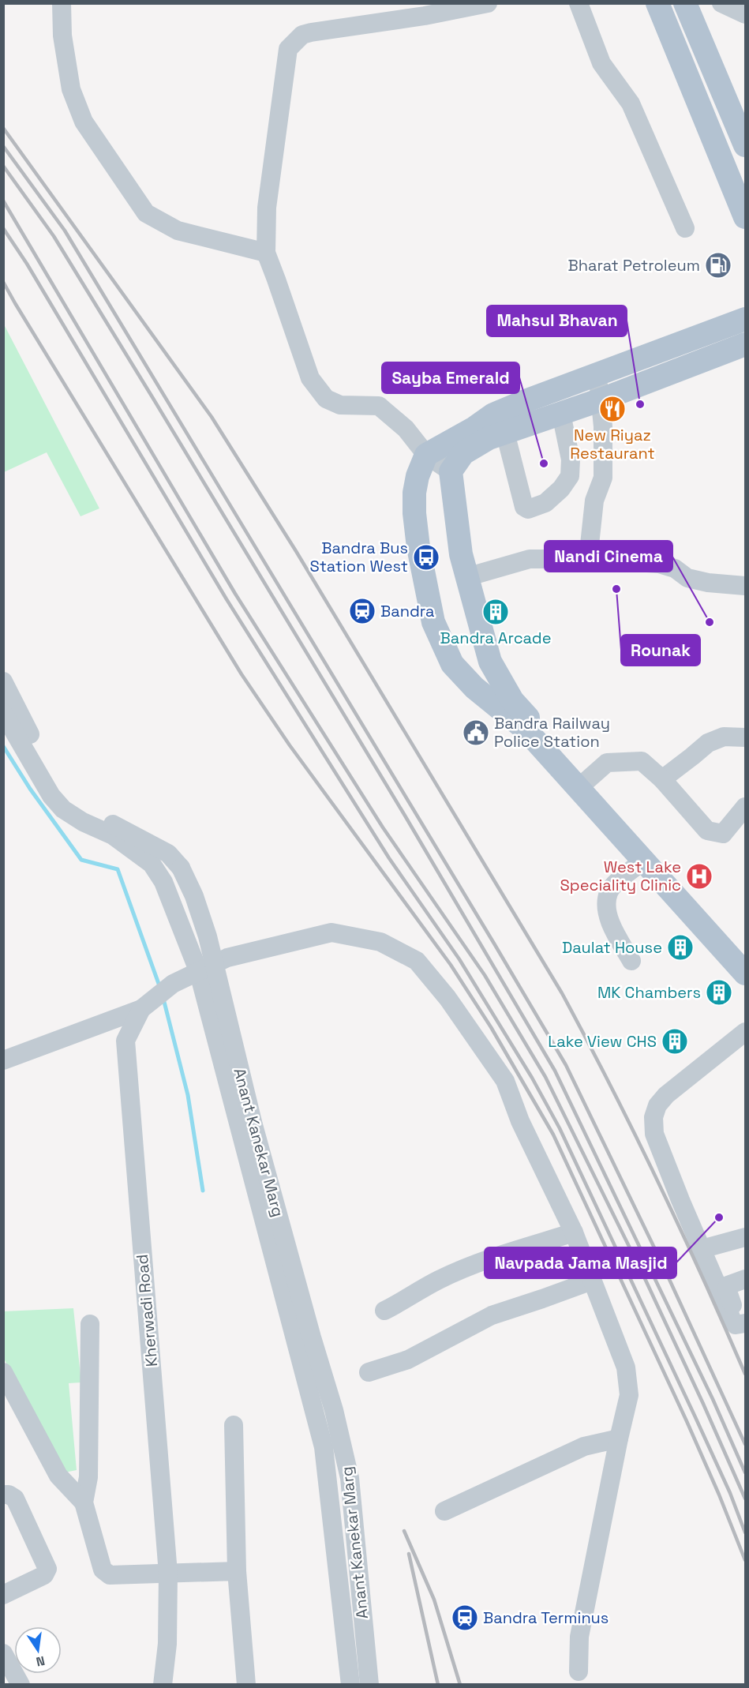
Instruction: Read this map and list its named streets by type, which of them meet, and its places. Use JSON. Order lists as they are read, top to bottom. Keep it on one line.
{"streets":{"street":["Anant Kanekar Marg","Kherwadi Road"]},"crossings":[["Anant Kanekar Marg","Kherwadi Road"]],"places":{"fuel station":["Bharat Petroleum"],"other":["Mahsul Bhavan","Sayba Emerald","Rounak","Nandi Cinema","Navpada Jama Masjid"],"restaurant":["New Riyaz Restaurant"],"bus stop":["Bandra Bus Station West"],"station":["Bandra","Bandra Terminus"],"building":["Bandra Arcade","Daulat House","MK Chambers","Lake View CHS"],"public building":["Bandra Railway Police Station"],"hospital":["West Lake Speciality Clinic"]},"north":"bottom"}
